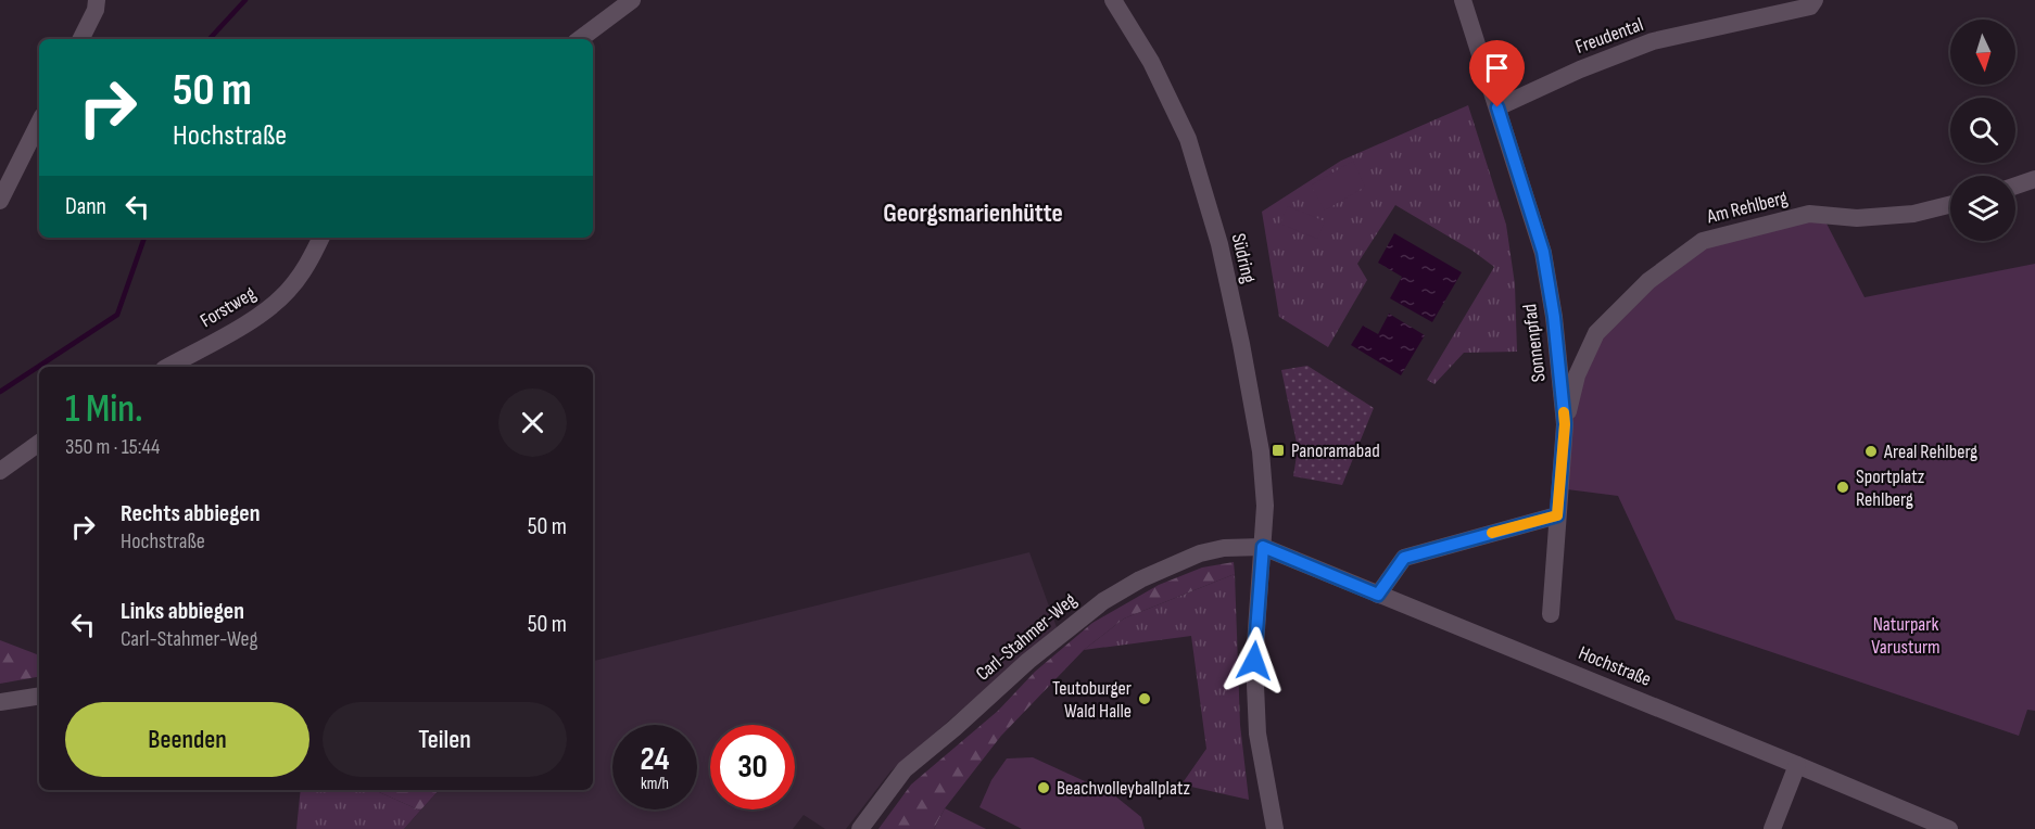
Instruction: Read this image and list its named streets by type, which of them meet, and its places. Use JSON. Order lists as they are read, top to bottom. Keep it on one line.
{"streets":{"street":["Freudental","Am Rehlberg","Südring","Forstweg","Sonnenpfad","Carl-Stahmer-Weg","Hochstraße"]},"crossings":[["Freudental","Sonnenpfad"],["Am Rehlberg","Sonnenpfad"],["Südring","Carl-Stahmer-Weg"],["Südring","Hochstraße"],["Carl-Stahmer-Weg","Hochstraße"]],"districts":["Georgsmarienhütte"],"parks":["Naturpark Varusturm"],"places":{"transit":["Panoramabad"],"other":["Areal Rehlberg","Sportplatz Rehlberg","Teutoburger Wald Halle","Beachvolleyballplatz"]},"north":"bottom","page":{"turn":["50 m","Hochstraße"],"then":"Dann","heading":["1 Min.","350 m · 15:44"],"list":[{"name":"Rechts abbiegen","note":"Hochstraße","value":"50 m"},{"name":"Links abbiegen","note":"Carl-Stahmer-Weg","value":"50 m"}],"buttons":["Beenden","Teilen"],"speed":"24 km/h","limit":"30"}}
